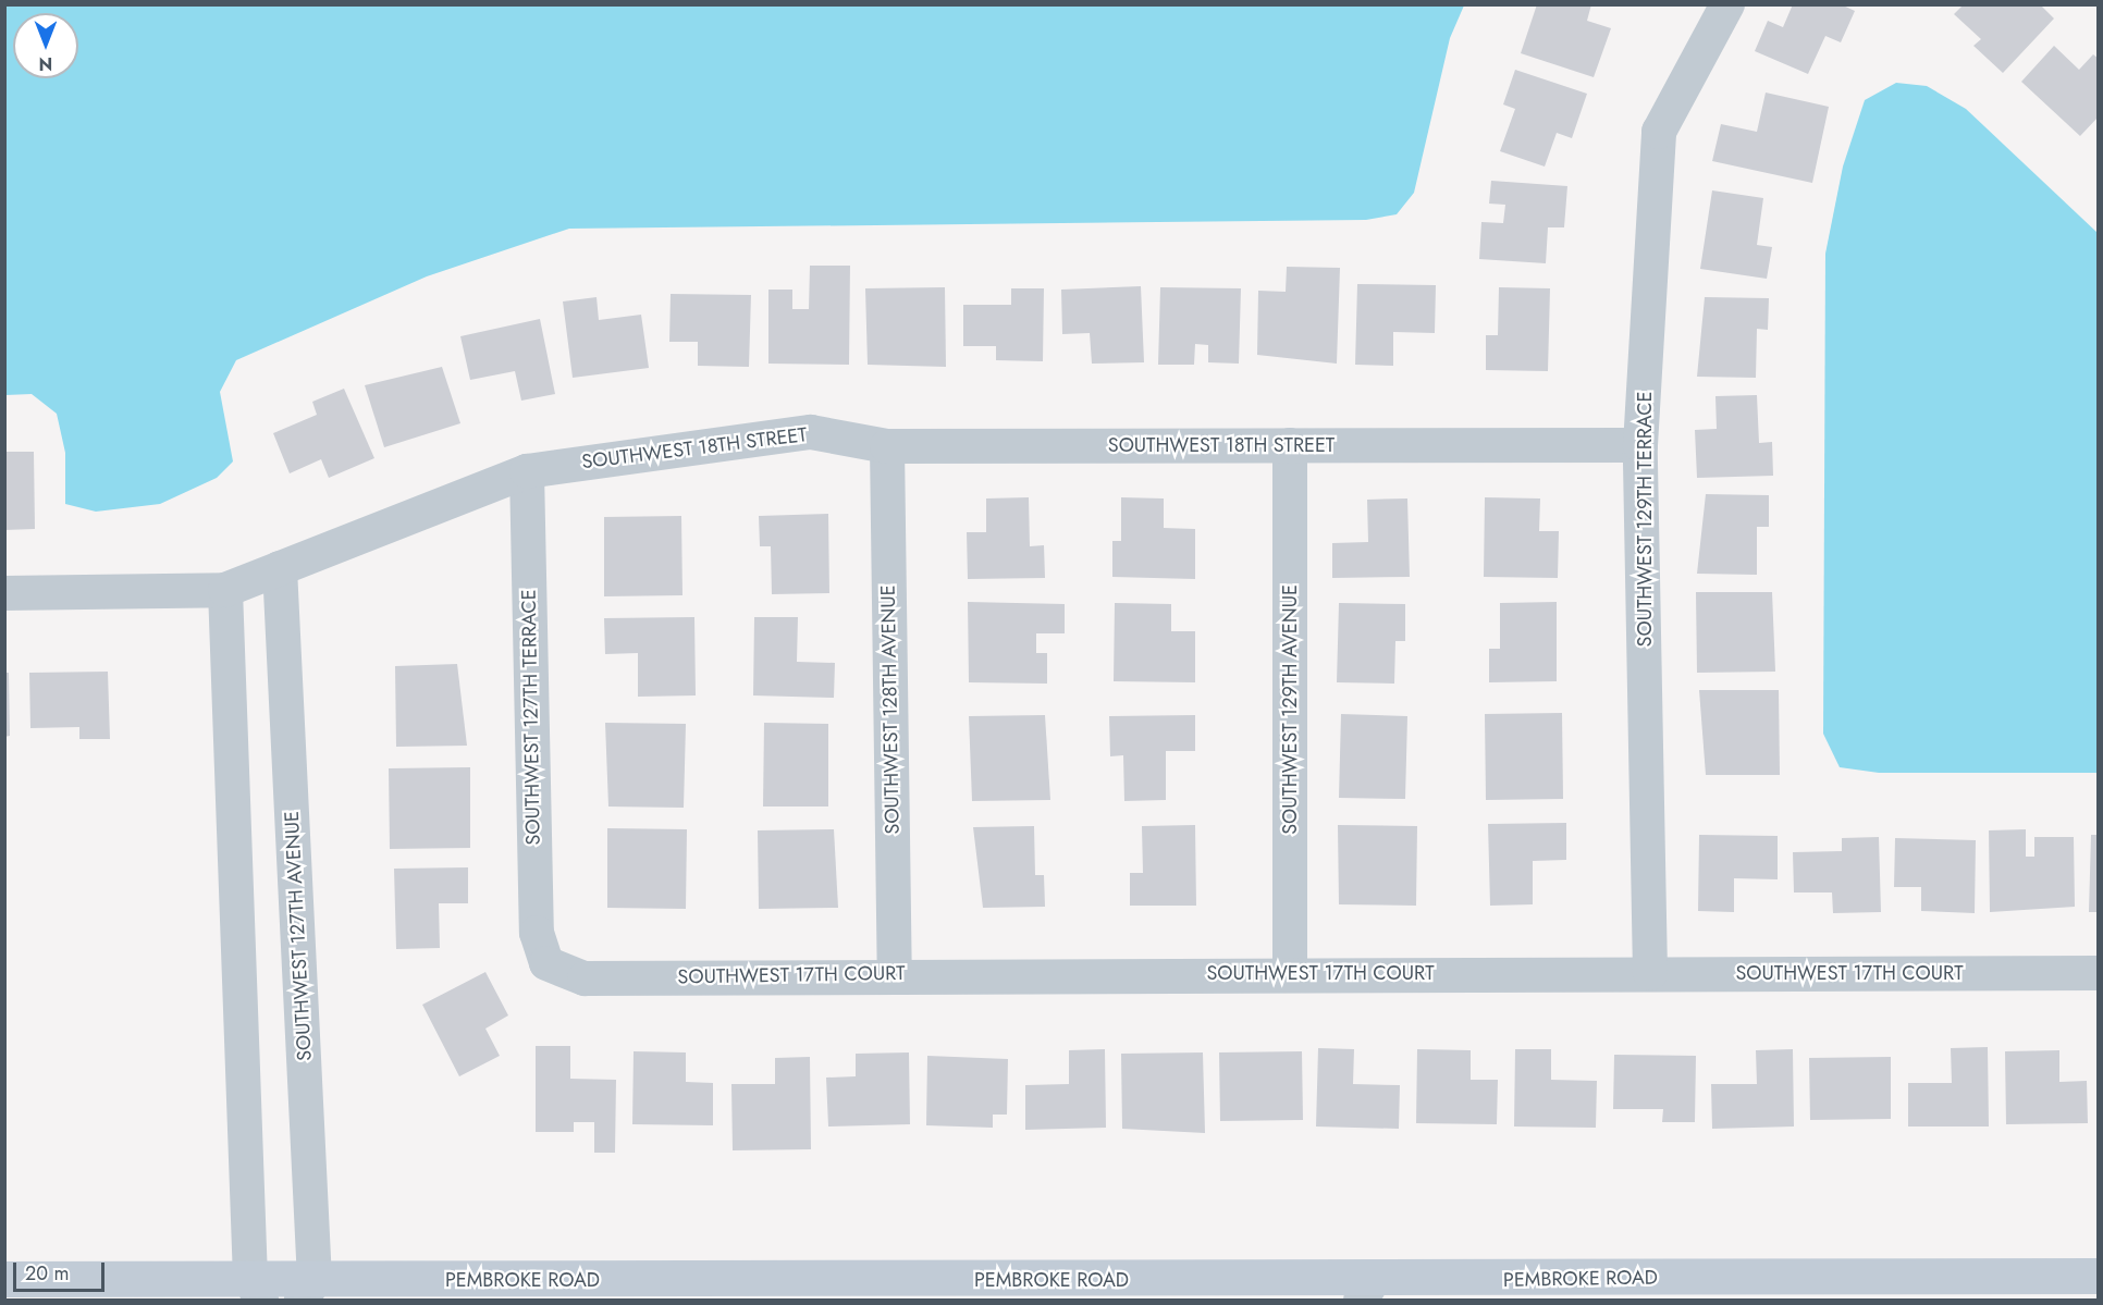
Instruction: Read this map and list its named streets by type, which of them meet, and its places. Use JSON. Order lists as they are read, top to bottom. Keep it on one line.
{"streets":{"main road":["PEMBROKE ROAD"],"street":["SOUTHWEST 18TH STREET","SOUTHWEST 129TH TERRACE","SOUTHWEST 128TH AVENUE","SOUTHWEST 129TH AVENUE","SOUTHWEST 127TH TERRACE","SOUTHWEST 127TH AVENUE","SOUTHWEST 17TH COURT"]},"crossings":[["SOUTHWEST 18TH STREET","SOUTHWEST 129TH TERRACE"],["SOUTHWEST 18TH STREET","SOUTHWEST 128TH AVENUE"],["SOUTHWEST 18TH STREET","SOUTHWEST 129TH AVENUE"],["SOUTHWEST 18TH STREET","SOUTHWEST 127TH TERRACE"],["SOUTHWEST 18TH STREET","SOUTHWEST 127TH AVENUE"],["SOUTHWEST 129TH TERRACE","SOUTHWEST 17TH COURT"],["SOUTHWEST 128TH AVENUE","SOUTHWEST 17TH COURT"],["SOUTHWEST 129TH AVENUE","SOUTHWEST 17TH COURT"],["SOUTHWEST 127TH TERRACE","SOUTHWEST 17TH COURT"],["SOUTHWEST 127TH AVENUE","PEMBROKE ROAD"]],"scale_bar":"20 m","north":"bottom"}
